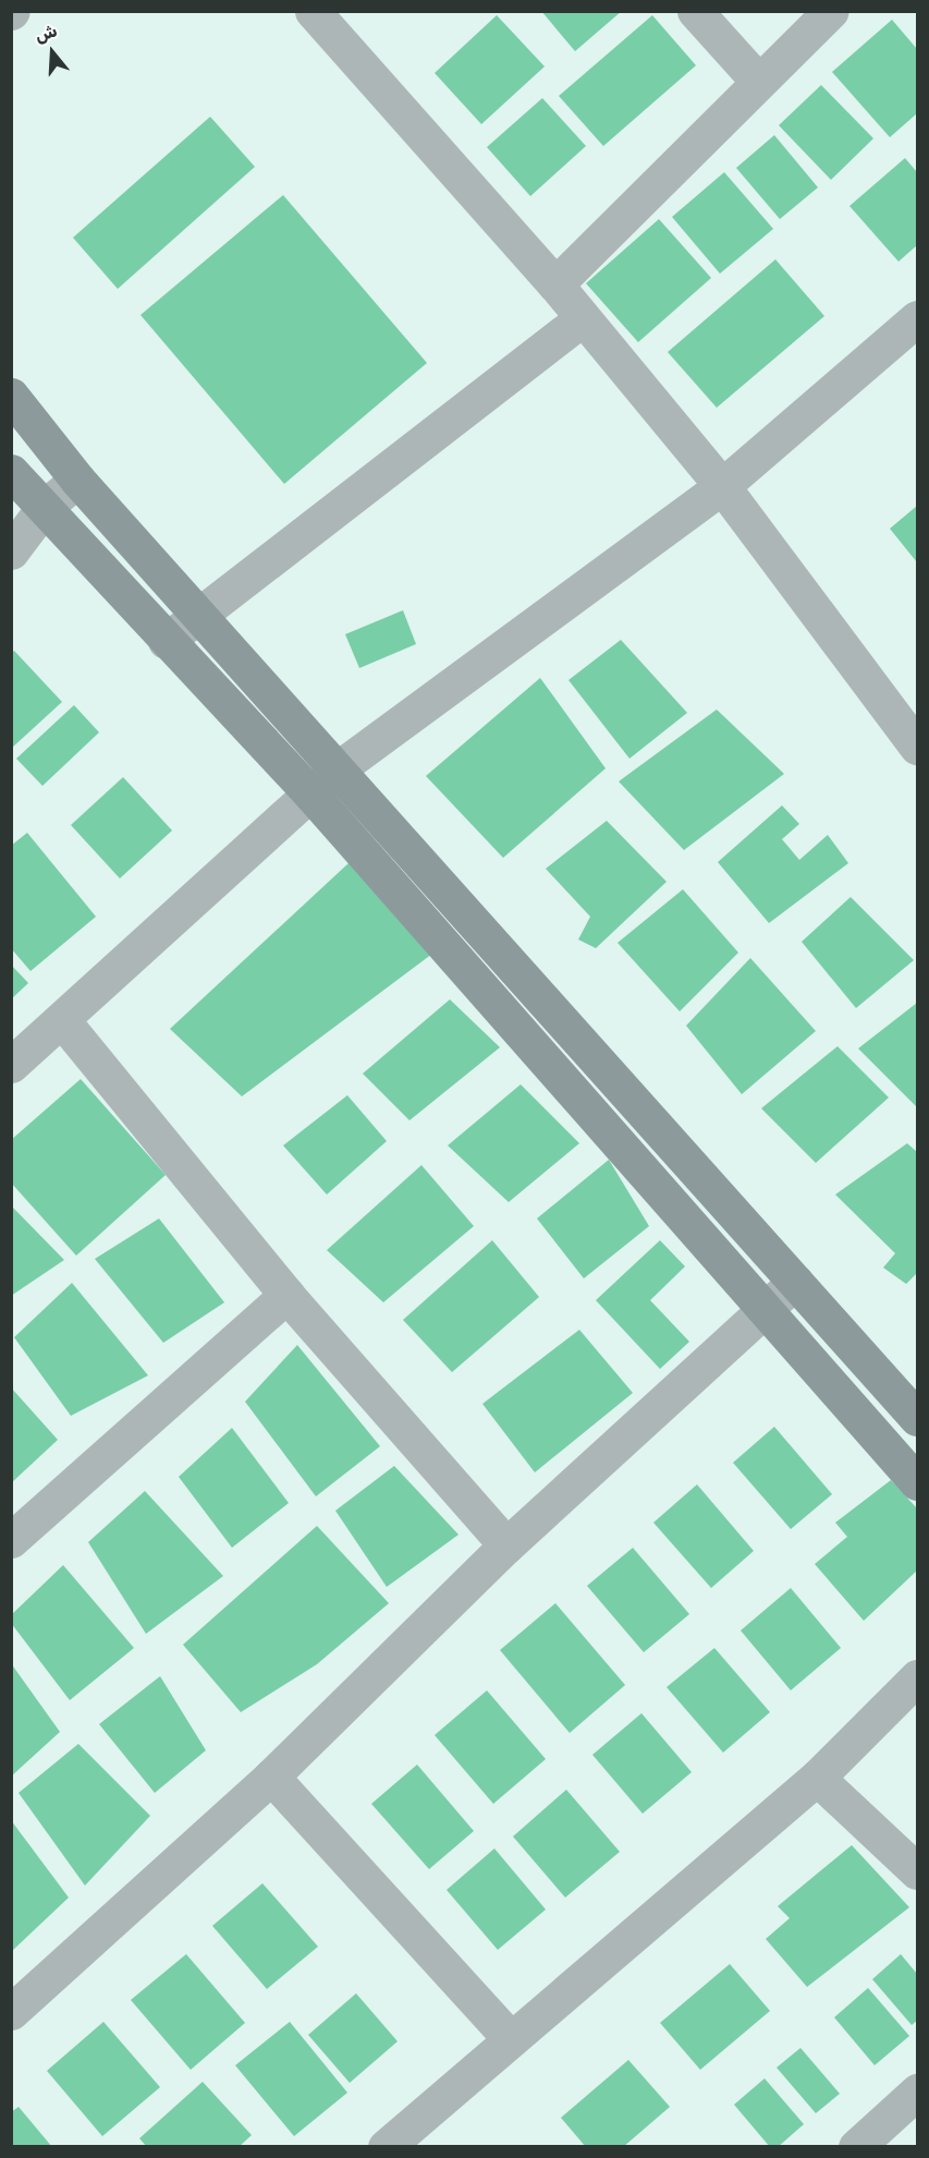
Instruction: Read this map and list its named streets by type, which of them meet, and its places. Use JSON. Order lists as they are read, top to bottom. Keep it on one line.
{"north":"top"}
